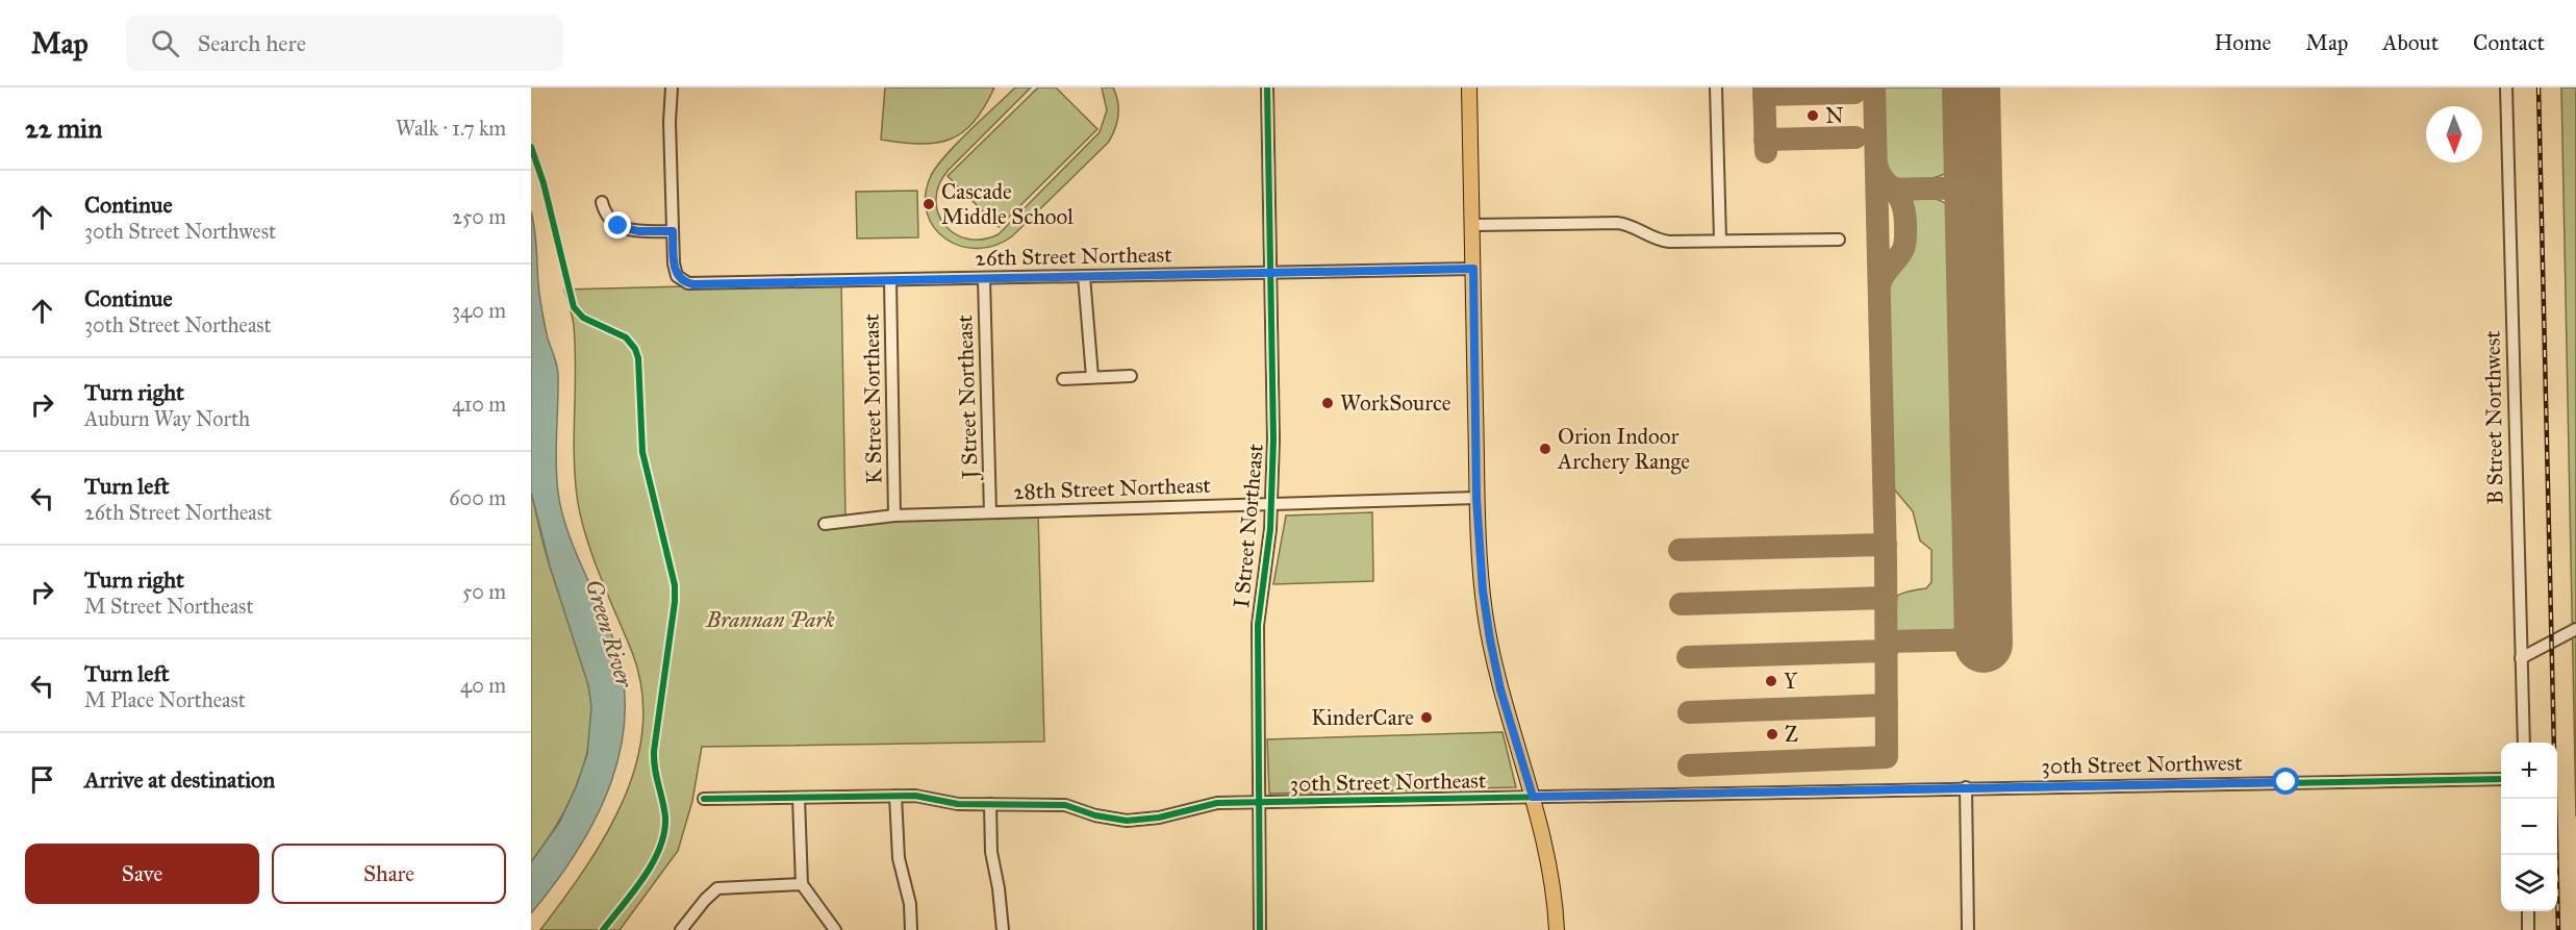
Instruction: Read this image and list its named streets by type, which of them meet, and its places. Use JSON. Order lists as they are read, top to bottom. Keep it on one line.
{"streets":{"street":["26th Street Northeast","J Street Northeast","K Street Northeast","B Street Northwest","28th Street Northeast","I Street Northeast","30th Street Northwest","30th Street Northeast"]},"crossings":[["26th Street Northeast","J Street Northeast"],["26th Street Northeast","K Street Northeast"],["26th Street Northeast","I Street Northeast"],["J Street Northeast","28th Street Northeast"],["K Street Northeast","28th Street Northeast"],["28th Street Northeast","I Street Northeast"],["I Street Northeast","30th Street Northeast"],["30th Street Northwest","30th Street Northeast"]],"water":["Green River"],"parks":["Brannan Park"],"places":["N","Cascade Middle School","WorkSource","Orion Indoor Archery Range","Y","KinderCare","Z"],"north":"bottom","page":{"header":"Map","search":"Search here","nav":["Home","Map","About","Contact"],"heading":["22 min","Walk · 1.7 km"],"list":[["Continue","30th Street Northwest","250 m"],["Continue","30th Street Northeast","340 m"],["Turn right","Auburn Way North","410 m"],["Turn left","26th Street Northeast","600 m"],["Turn right","M Street Northeast","50 m"],["Turn left","M Place Northeast","40 m"],"Arrive at destination"],"map_buttons":["+","−"],"buttons":["Save","Share"]}}
